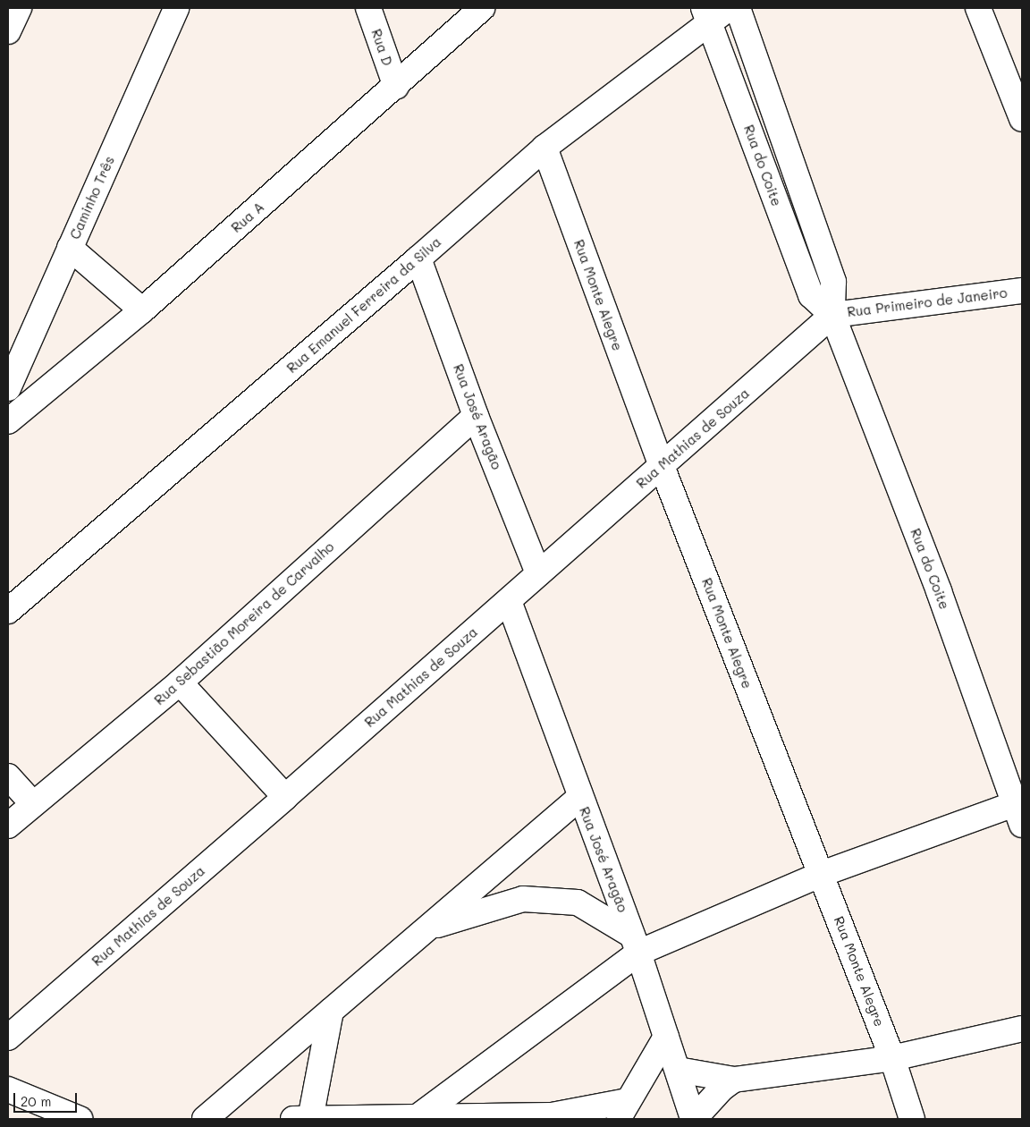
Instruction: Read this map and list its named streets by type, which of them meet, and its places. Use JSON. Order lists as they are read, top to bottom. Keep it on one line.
{"streets":{"street":["Rua D","Rua do Coite","Caminho Três","Rua A","Rua Monte Alegre","Rua Primeiro de Janeiro","Rua Emanuel Ferreira da Silva","Rua José Aragão","Rua Mathias de Souza","Rua Sebastião Moreira de Carvalho"]},"crossings":[["Rua D","Rua A"],["Rua do Coite","Rua Primeiro de Janeiro"],["Rua do Coite","Rua Emanuel Ferreira da Silva"],["Rua do Coite","Rua Mathias de Souza"],["Rua Monte Alegre","Rua Emanuel Ferreira da Silva"],["Rua Monte Alegre","Rua Mathias de Souza"],["Rua Primeiro de Janeiro","Rua Mathias de Souza"],["Rua Emanuel Ferreira da Silva","Rua José Aragão"],["Rua José Aragão","Rua Mathias de Souza"],["Rua José Aragão","Rua Sebastião Moreira de Carvalho"]],"scale_bar":"20 m"}
